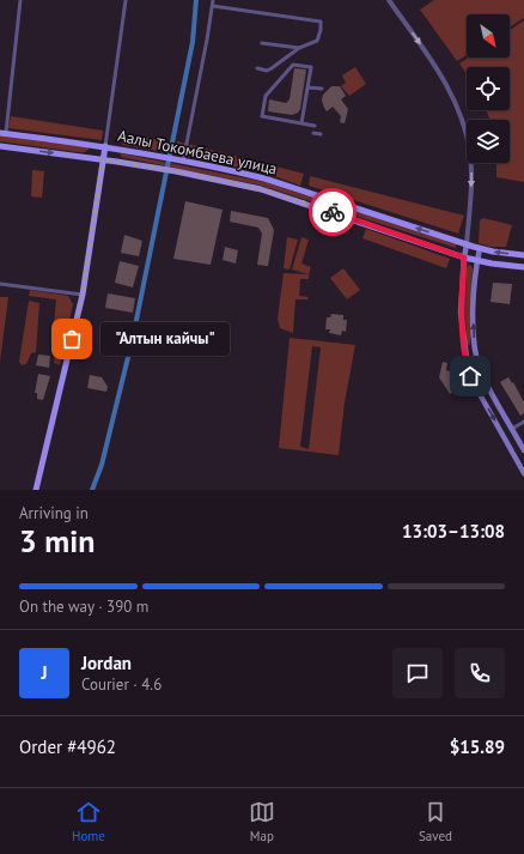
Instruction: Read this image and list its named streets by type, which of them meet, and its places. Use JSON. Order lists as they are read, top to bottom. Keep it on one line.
{"streets":{"main road":["Аалы Токомбаева улица"]},"places":["\"Алтын кайчы\""],"north":"bottom right","page":{"bubble":"\"Алтын кайчы\"","heading":["3 min","Arriving in","13:03–13:08"],"panel":["Jordan","Courier · 4.6","Order #4962","$15.89"],"bar":"On the way · 390 m","round":"J","tabs":["Home","Map","Saved"]}}
